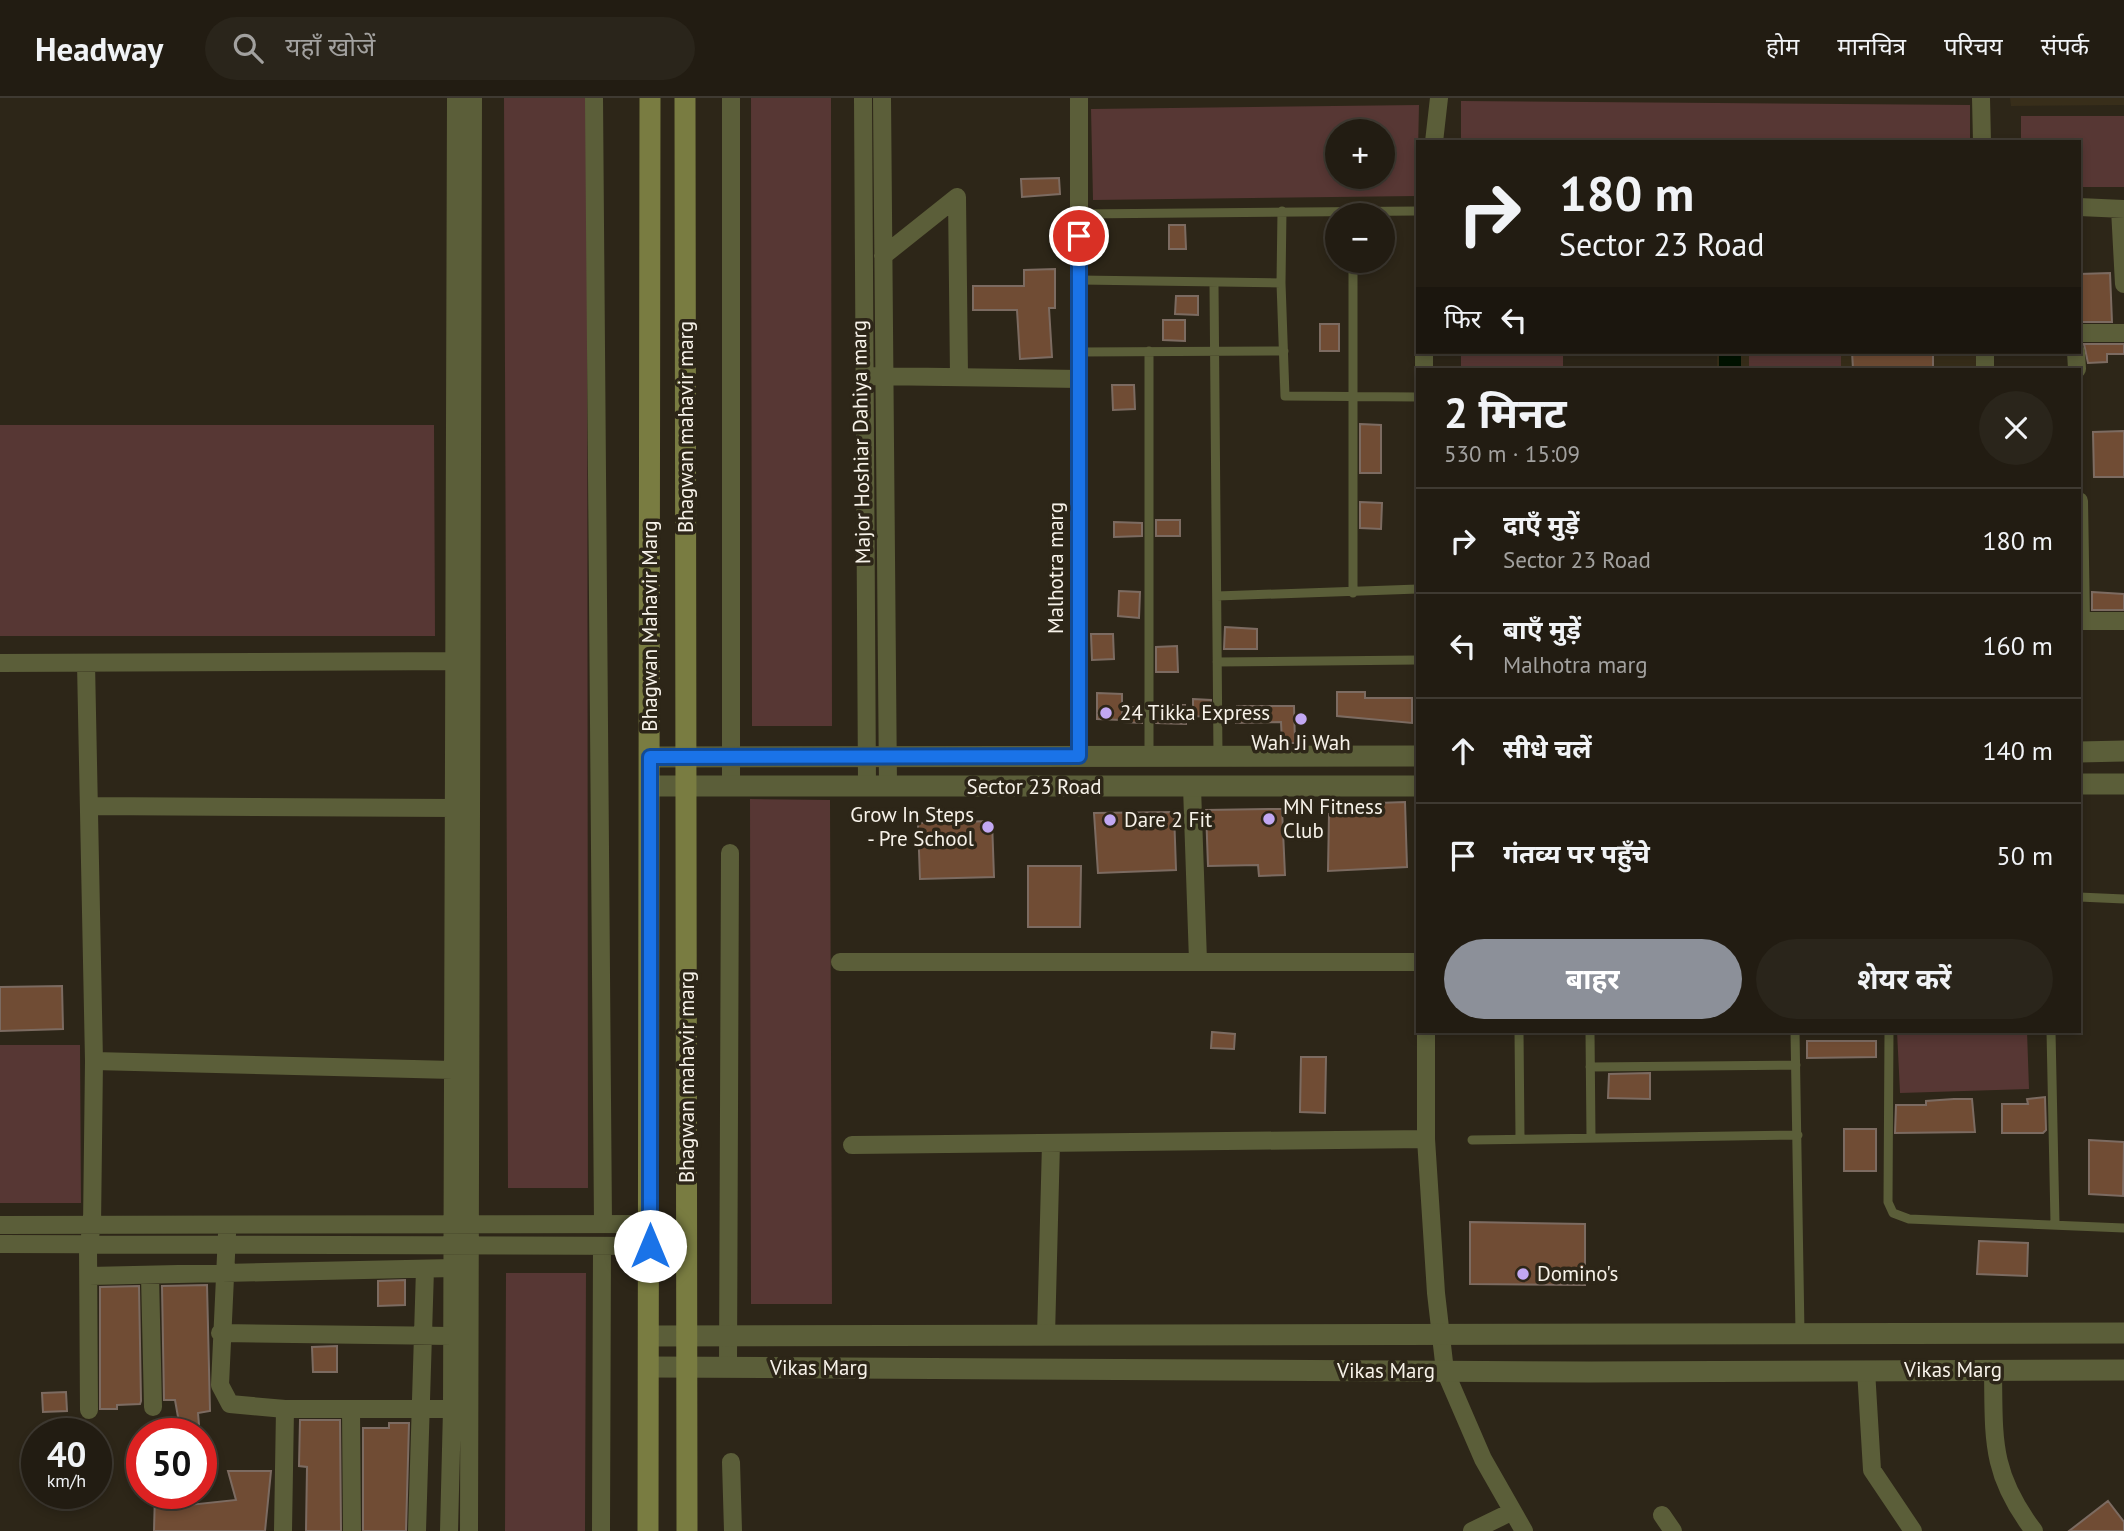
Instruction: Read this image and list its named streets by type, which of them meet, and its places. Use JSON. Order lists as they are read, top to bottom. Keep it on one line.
{"streets":{"main road":["Bhagwan mahavir marg","Bhagwan Mahavir Marg"],"street":["Major Hoshiar Dahiya marg","Malhotra marg","Sector 23 Road","Vikas Marg"]},"crossings":[["Bhagwan mahavir marg","Sector 23 Road"],["Bhagwan mahavir marg","Vikas Marg"],["Major Hoshiar Dahiya marg","Sector 23 Road"],["Malhotra marg","Sector 23 Road"],["Bhagwan Mahavir Marg","Sector 23 Road"],["Bhagwan Mahavir Marg","Vikas Marg"]],"places":["24 Tikka Express","Wah Ji Wah","MN Fitness Club","Dare 2 Fit","Grow In Steps - Pre School","Domino's"],"page":{"header":"Headway","search":"यहाँ खोजें","nav":["होम","मानचित्र","परिचय","संपर्क"],"map_buttons":["+","−"],"turn":["180 m","Sector 23 Road"],"then":"फिर","heading":["2 मिनट","530 m · 15:09"],"list":[{"name":"दाएँ मुड़ें","note":"Sector 23 Road","value":"180 m"},{"name":"बाएँ मुड़ें","note":"Malhotra marg","value":"160 m"},{"name":"सीधे चलें","value":"140 m"},{"name":"गंतव्य पर पहुँचे","value":"50 m"}],"buttons":["बाहर","शेयर करें"],"speed":"40 km/h","limit":"50"}}
